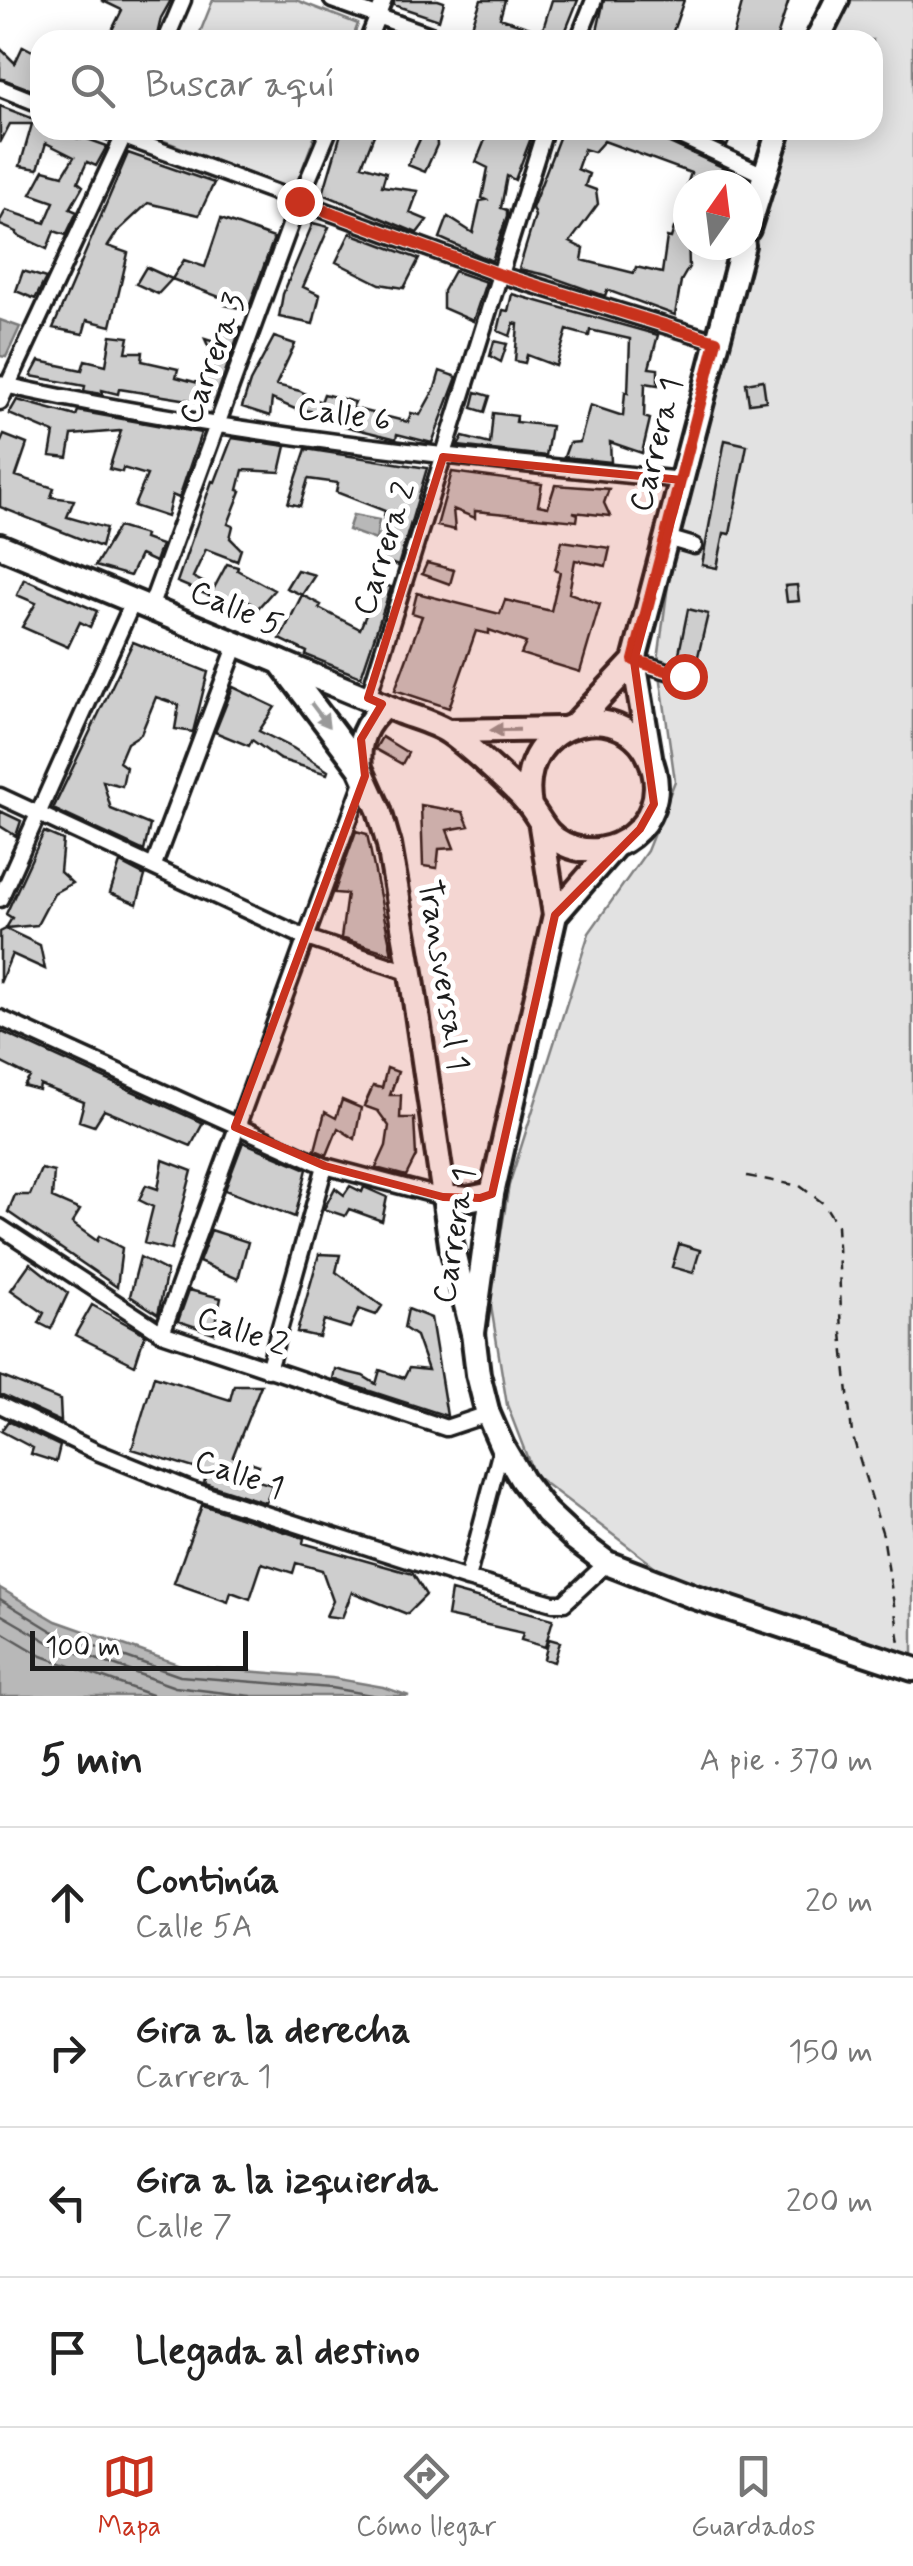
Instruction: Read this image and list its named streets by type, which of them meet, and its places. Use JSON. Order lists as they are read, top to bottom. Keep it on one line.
{"streets":{"main road":["Carrera 1","Calle 5","Transversal 1"],"street":["Carrera 3","Calle 6","Carrera 2","Calle 2","Calle 1"]},"crossings":[["Carrera 3","Calle 6"],["Carrera 3","Calle 5"],["Calle 6","Carrera 1"],["Calle 6","Carrera 2"],["Carrera 1","Calle 5"],["Carrera 1","Transversal 1"],["Carrera 2","Calle 5"],["Calle 5","Transversal 1"]],"scale_bar":"100 m","north":"top","page":{"search":"Buscar aquí","scale":"100 m","heading":["5 min","A pie · 370 m"],"list":[["Continúa","Calle 5A","20 m"],["Gira a la derecha","Carrera 1","150 m"],["Gira a la izquierda","Calle 7","200 m"],"Llegada al destino"],"nav":["Mapa","Cómo llegar","Guardados"]}}
